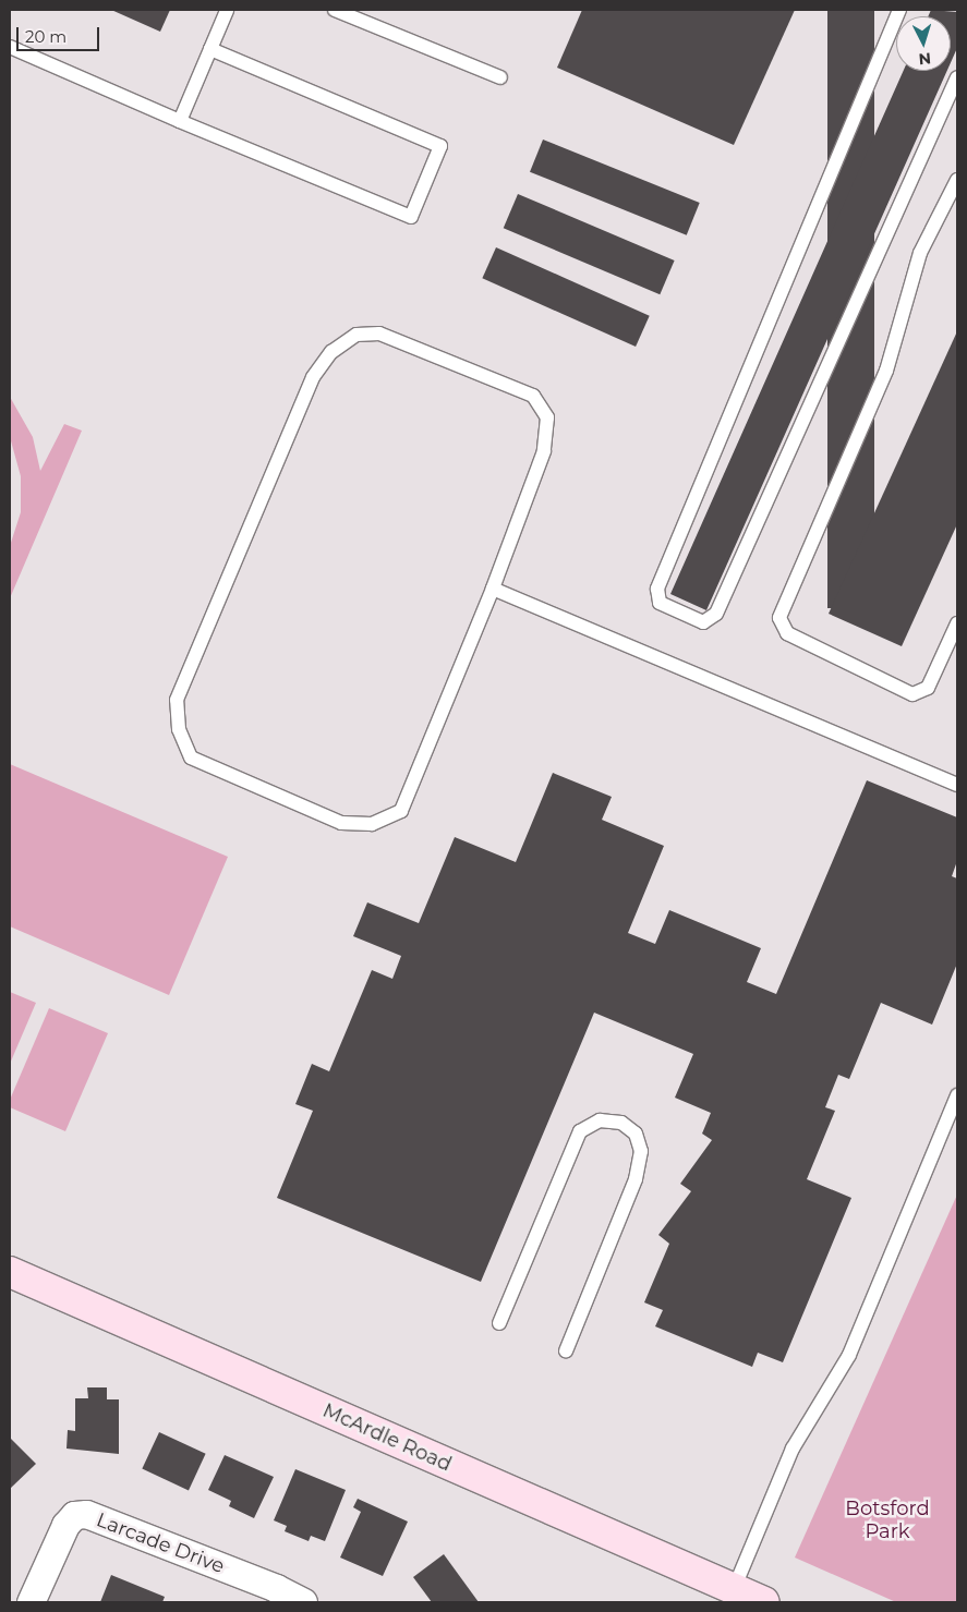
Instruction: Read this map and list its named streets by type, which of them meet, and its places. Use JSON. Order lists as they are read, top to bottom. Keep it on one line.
{"streets":{"main road":["McArdle Road"],"street":["Larcade Drive"]},"parks":["Botsford Park"],"scale_bar":"20 m","north":"bottom"}
